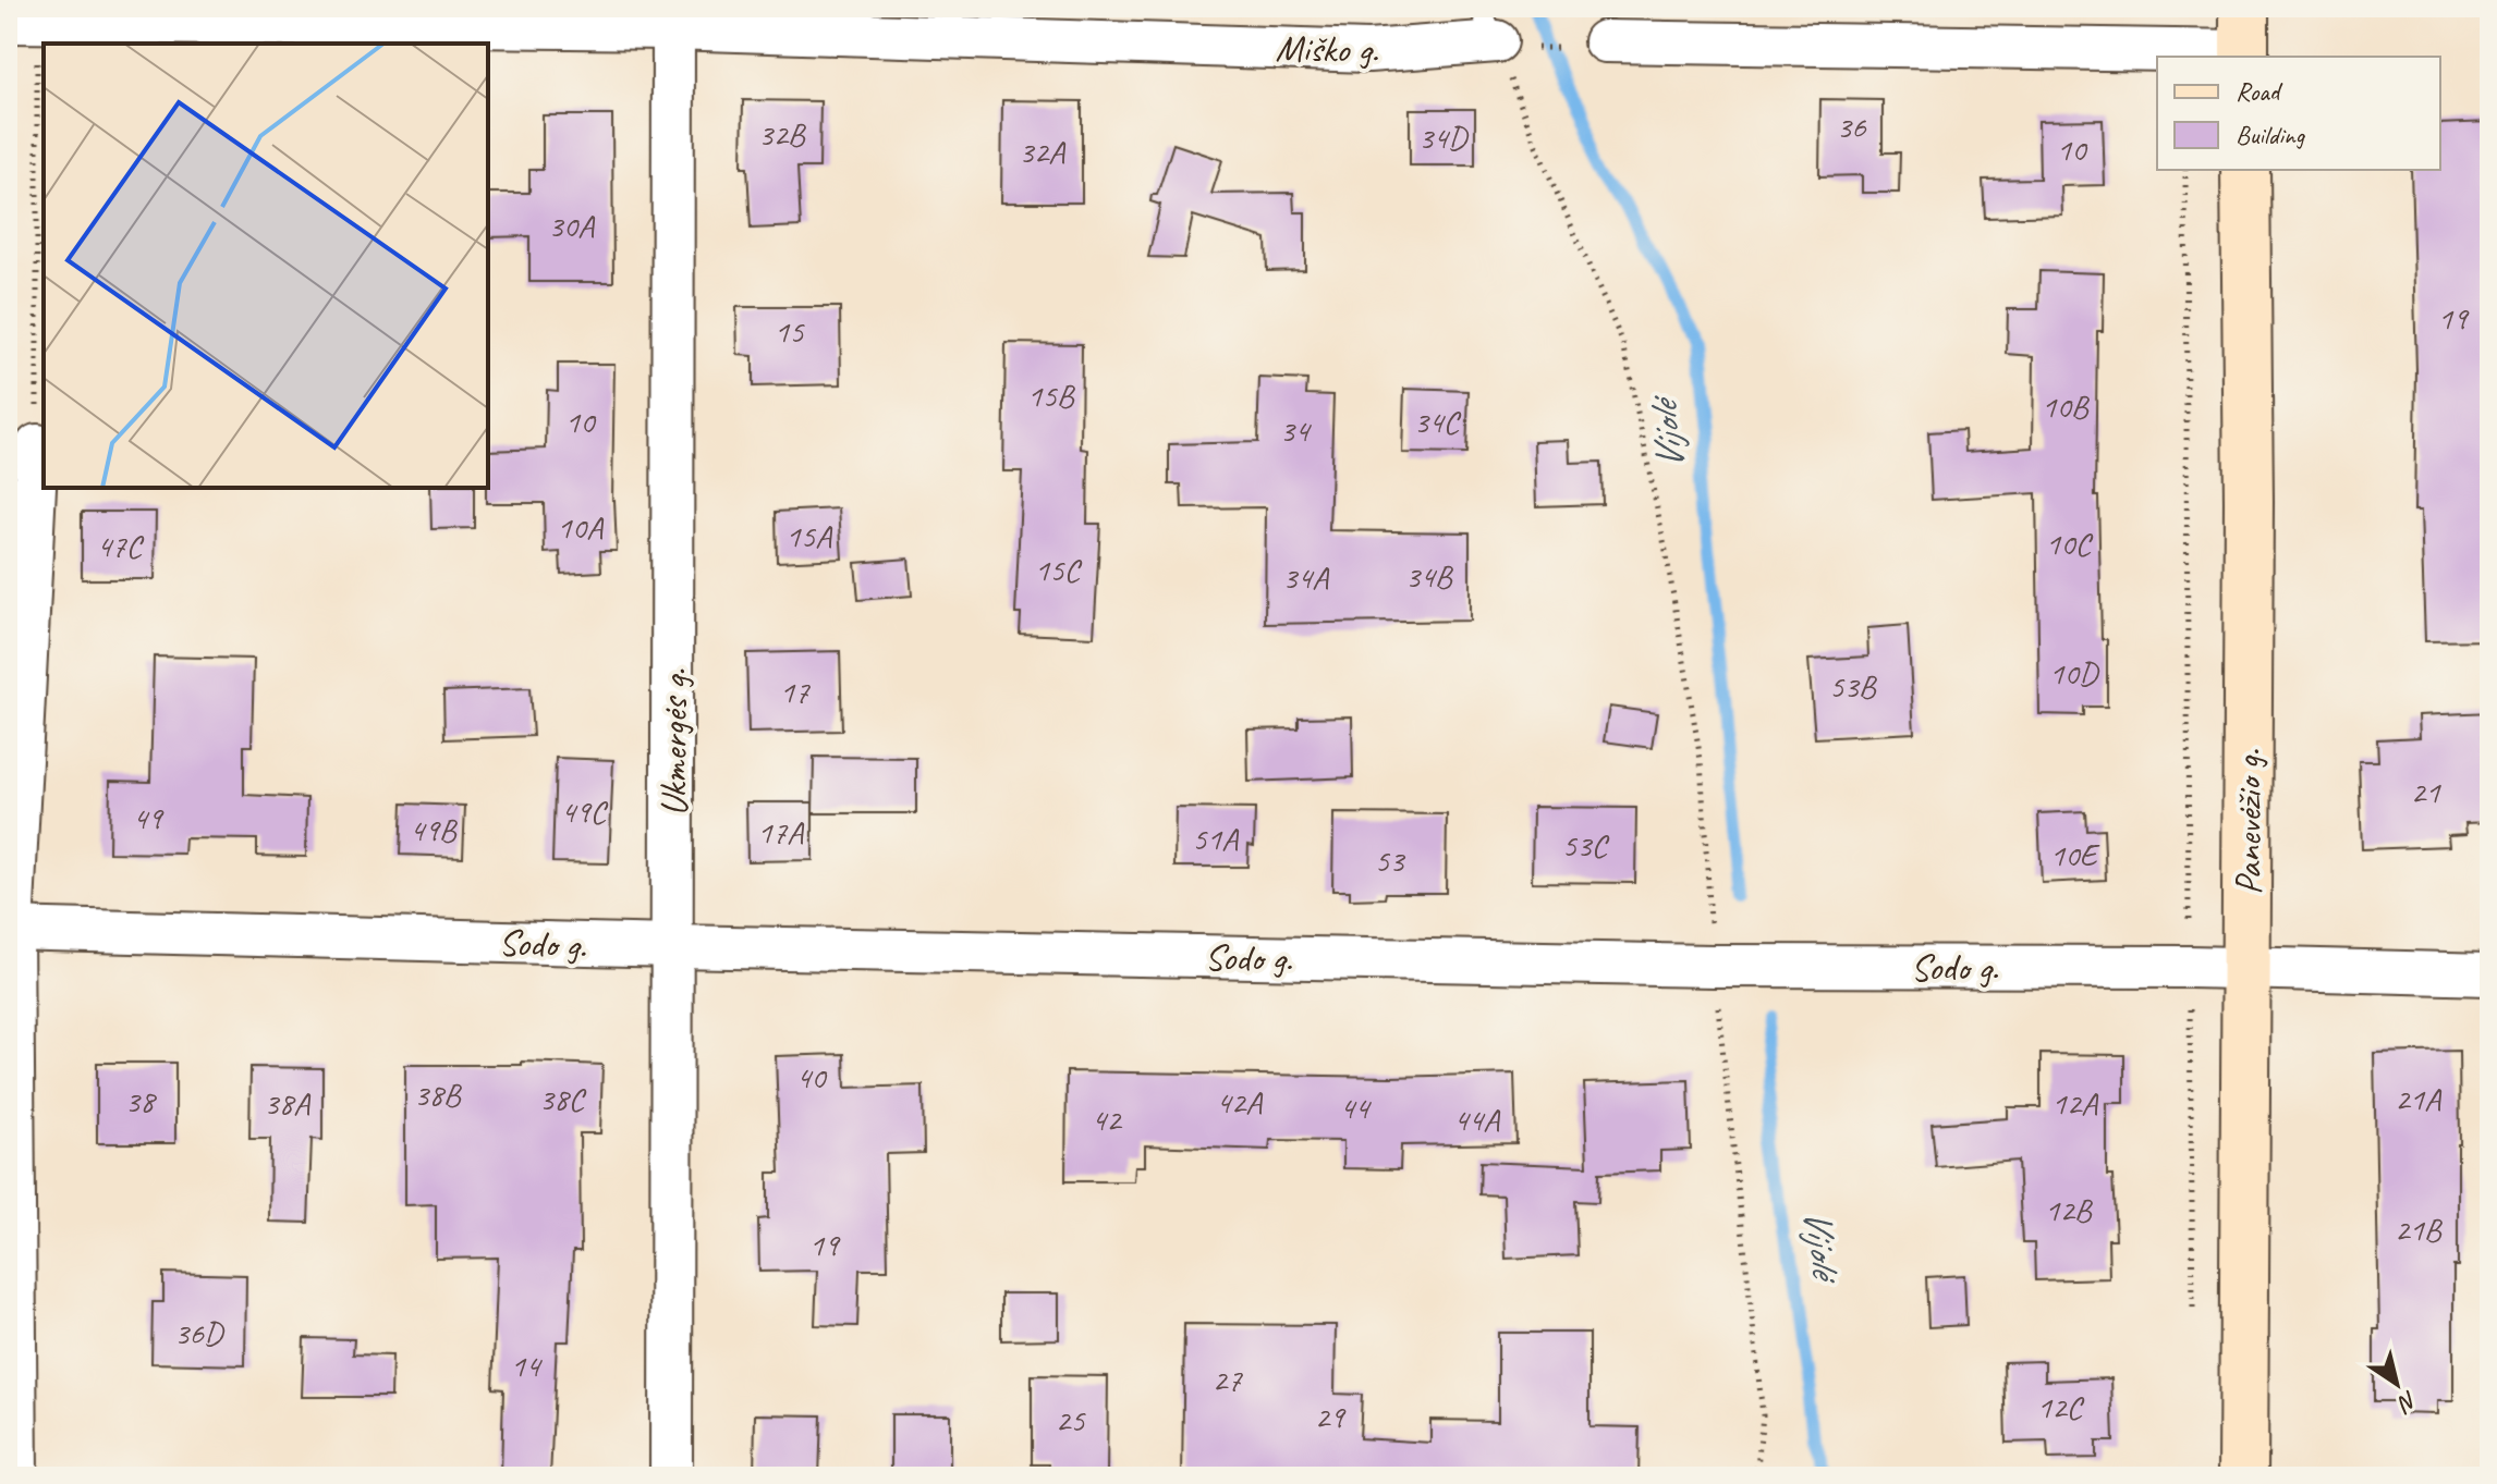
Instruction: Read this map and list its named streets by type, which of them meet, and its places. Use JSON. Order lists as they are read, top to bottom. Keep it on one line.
{"streets":{"street":["Miško g.","Ukmergės g.","Panevėžio g.","Sodo g."]},"crossings":[["Miško g.","Ukmergės g."],["Ukmergės g.","Sodo g."],["Panevėžio g.","Sodo g."]],"water":["Vijolė"],"house_numbers":["36","32B","34D","10","32A","30A","19","15","15B","10B","10","34C","34","10A","15A","10C","47C","15C","34B","34A","10D","53B","17","21","49C","49","49B","17A","51A","53C","10E","53","40","38B","38C","21A","38","42A","38A","12A","44","42","44A","12B","21B","19","36D","14","27","12C","29","25"],"legend":["Road","Building"],"north":"bottom right"}
